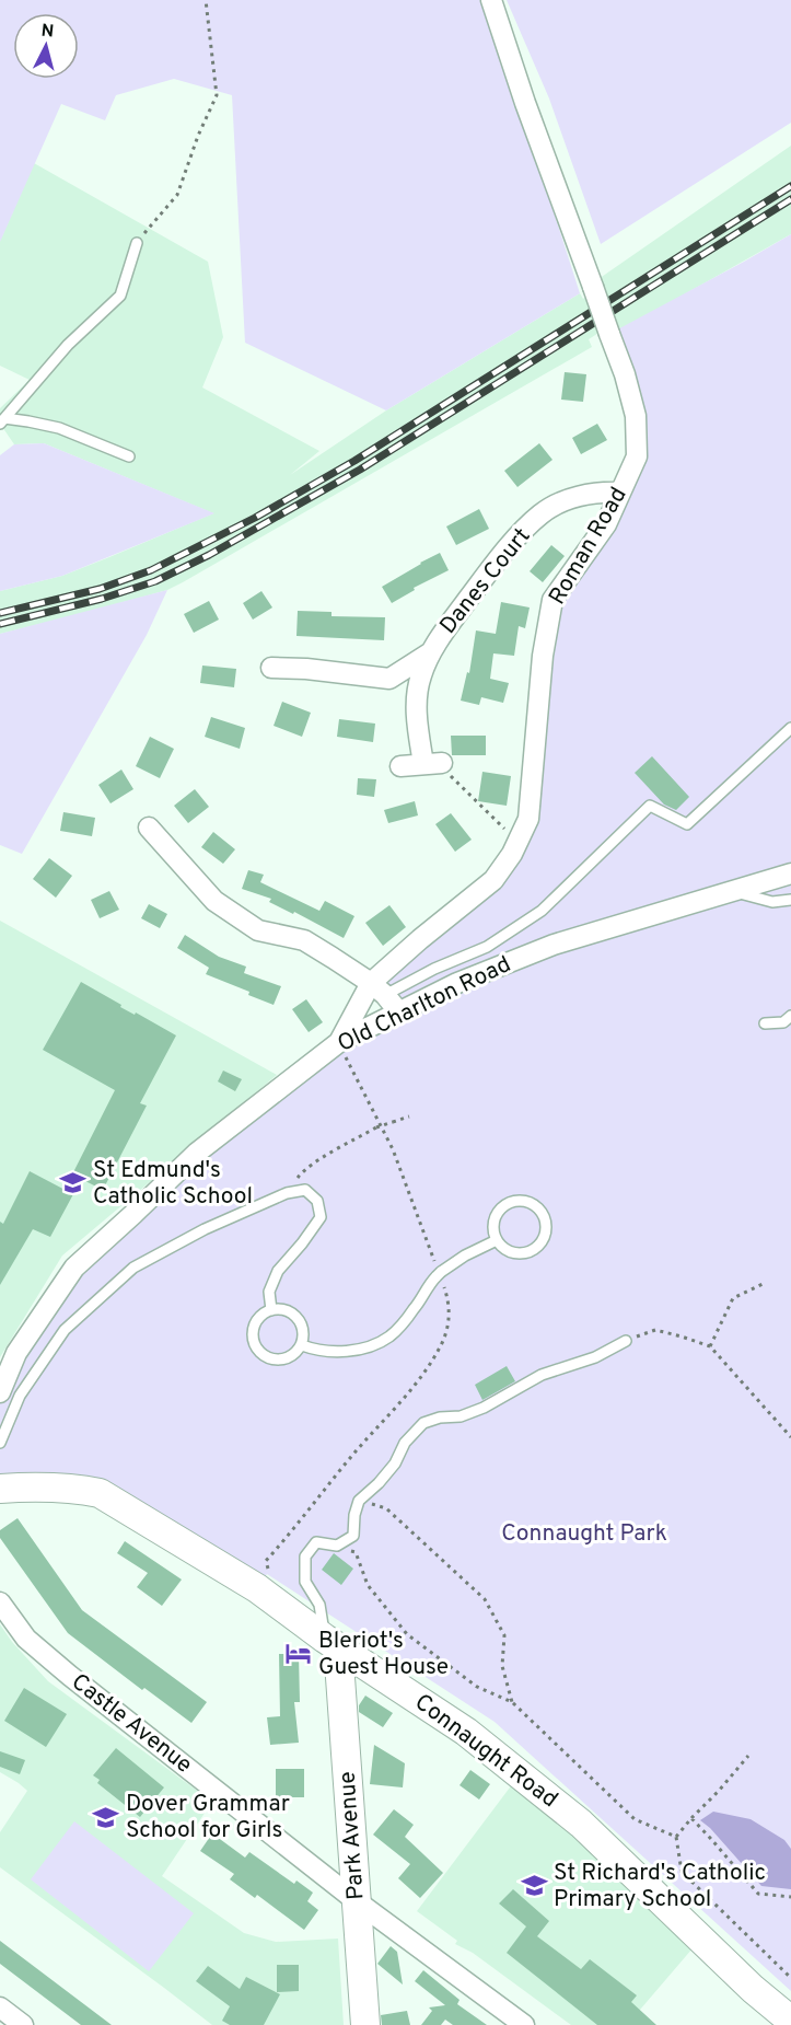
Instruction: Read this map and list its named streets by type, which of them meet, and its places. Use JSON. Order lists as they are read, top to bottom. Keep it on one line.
{"streets":{"street":["Roman Road","Danes Court","Old Charlton Road","Castle Avenue","Connaught Road","Park Avenue"]},"crossings":[["Roman Road","Danes Court"],["Roman Road","Old Charlton Road"],["Castle Avenue","Park Avenue"],["Connaught Road","Park Avenue"]],"parks":["Connaught Park"],"places":{"school or university":["St Edmund's Catholic School","Dover Grammar School for Girls","St Richard's Catholic Primary School"],"hotel":["Bleriot's Guest House"]},"north":"top"}
